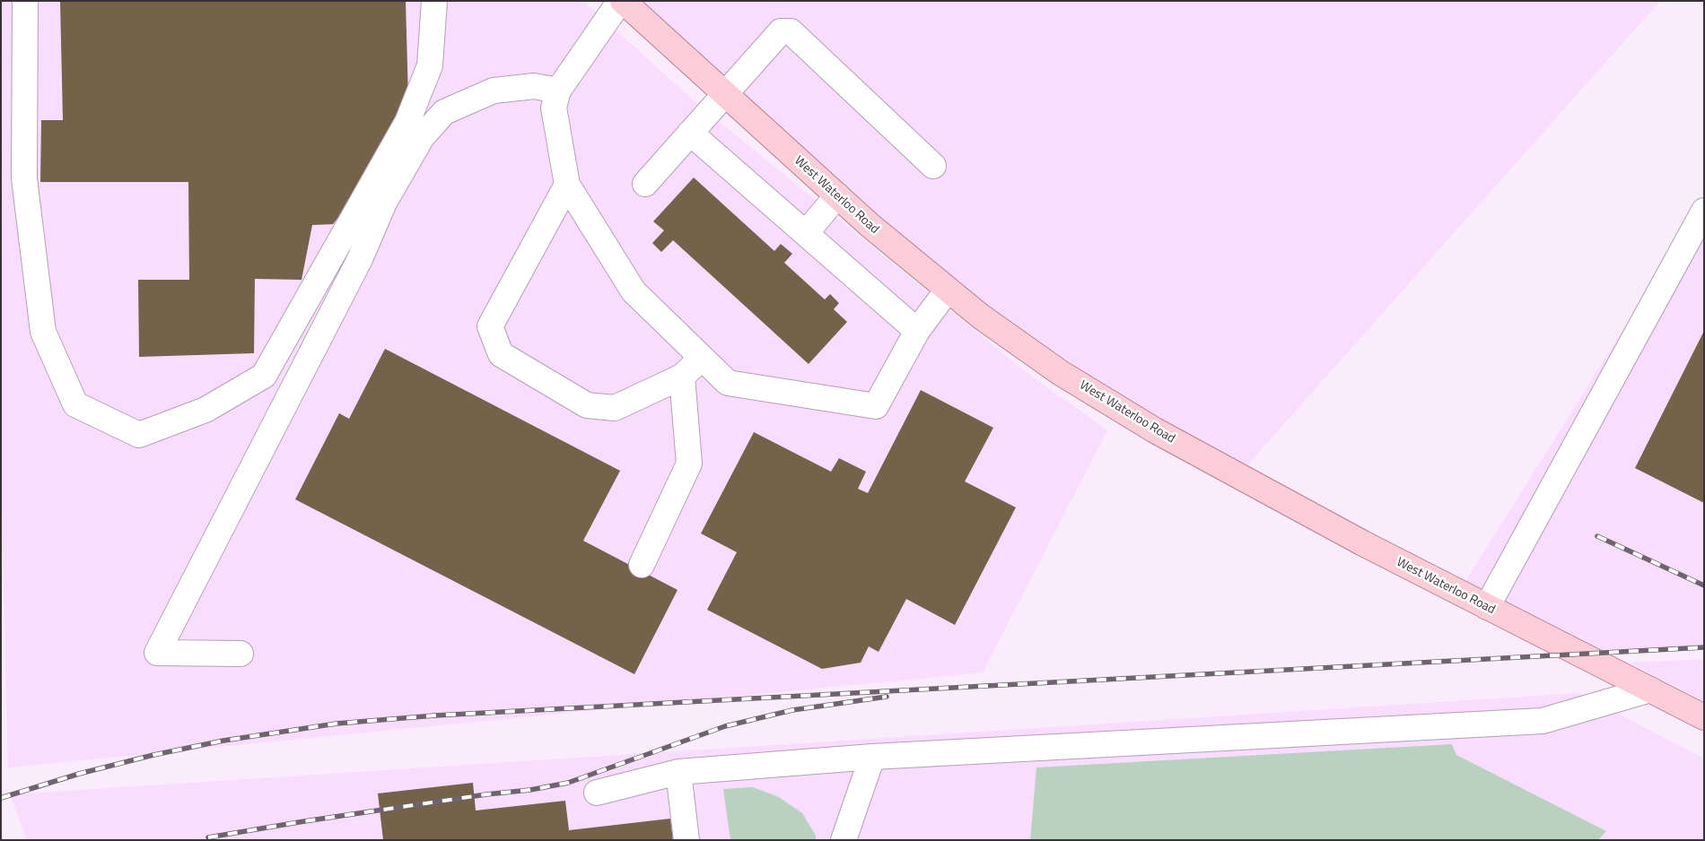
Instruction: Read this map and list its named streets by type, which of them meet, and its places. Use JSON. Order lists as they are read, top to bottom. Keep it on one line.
{"streets":{"main road":["West Waterloo Road"]}}
